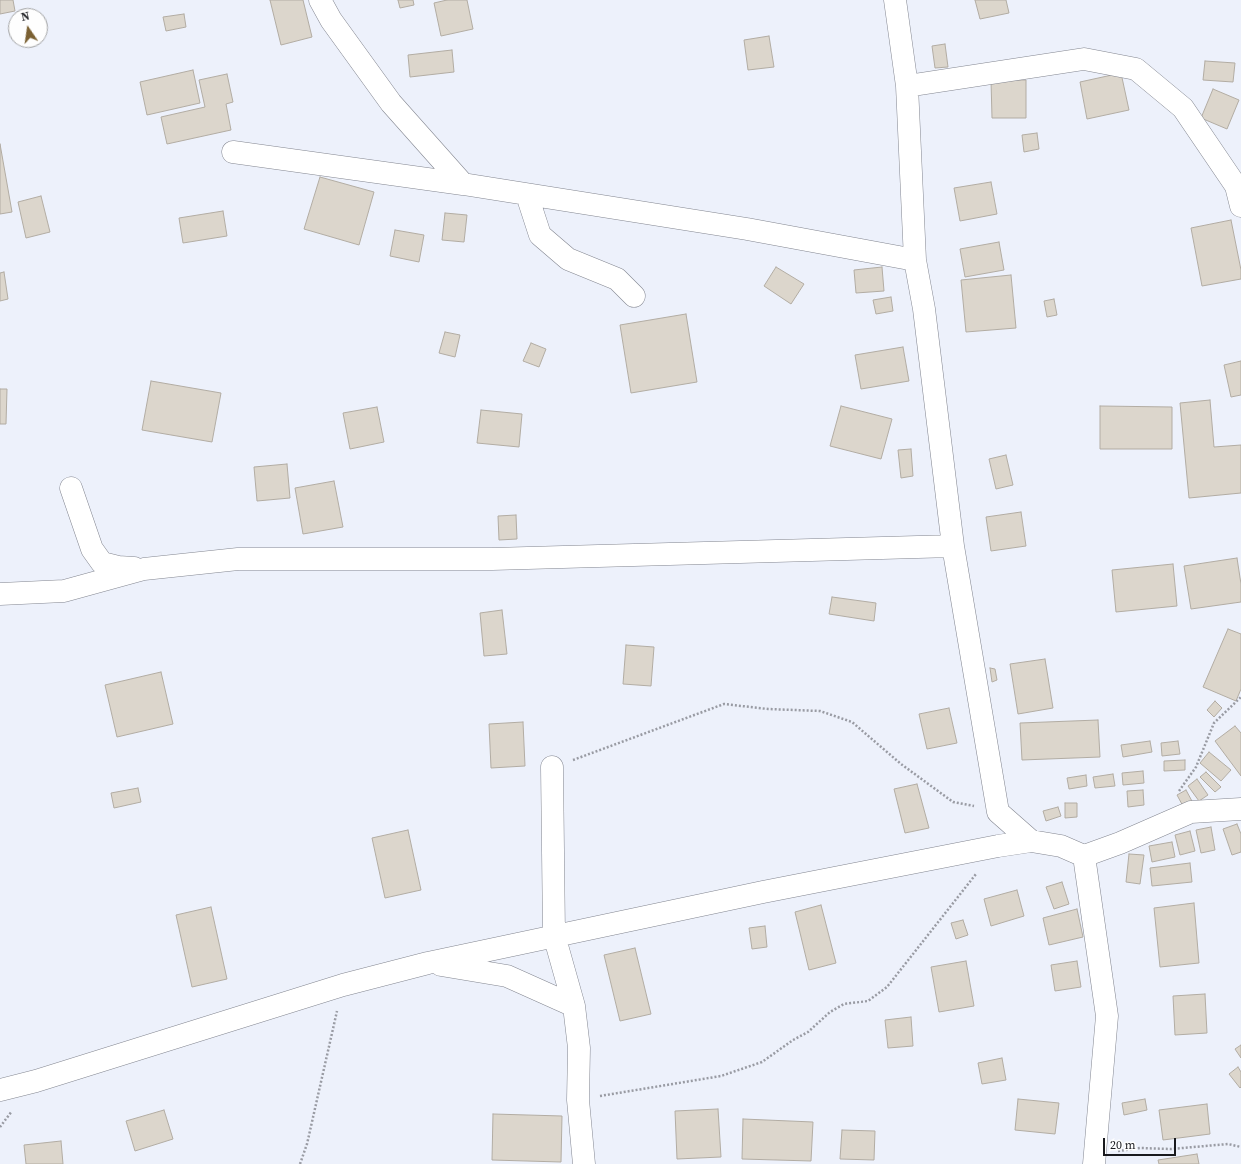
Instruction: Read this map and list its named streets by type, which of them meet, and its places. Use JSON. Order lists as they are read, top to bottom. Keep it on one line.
{"scale_bar":"20 m","north":"top"}
